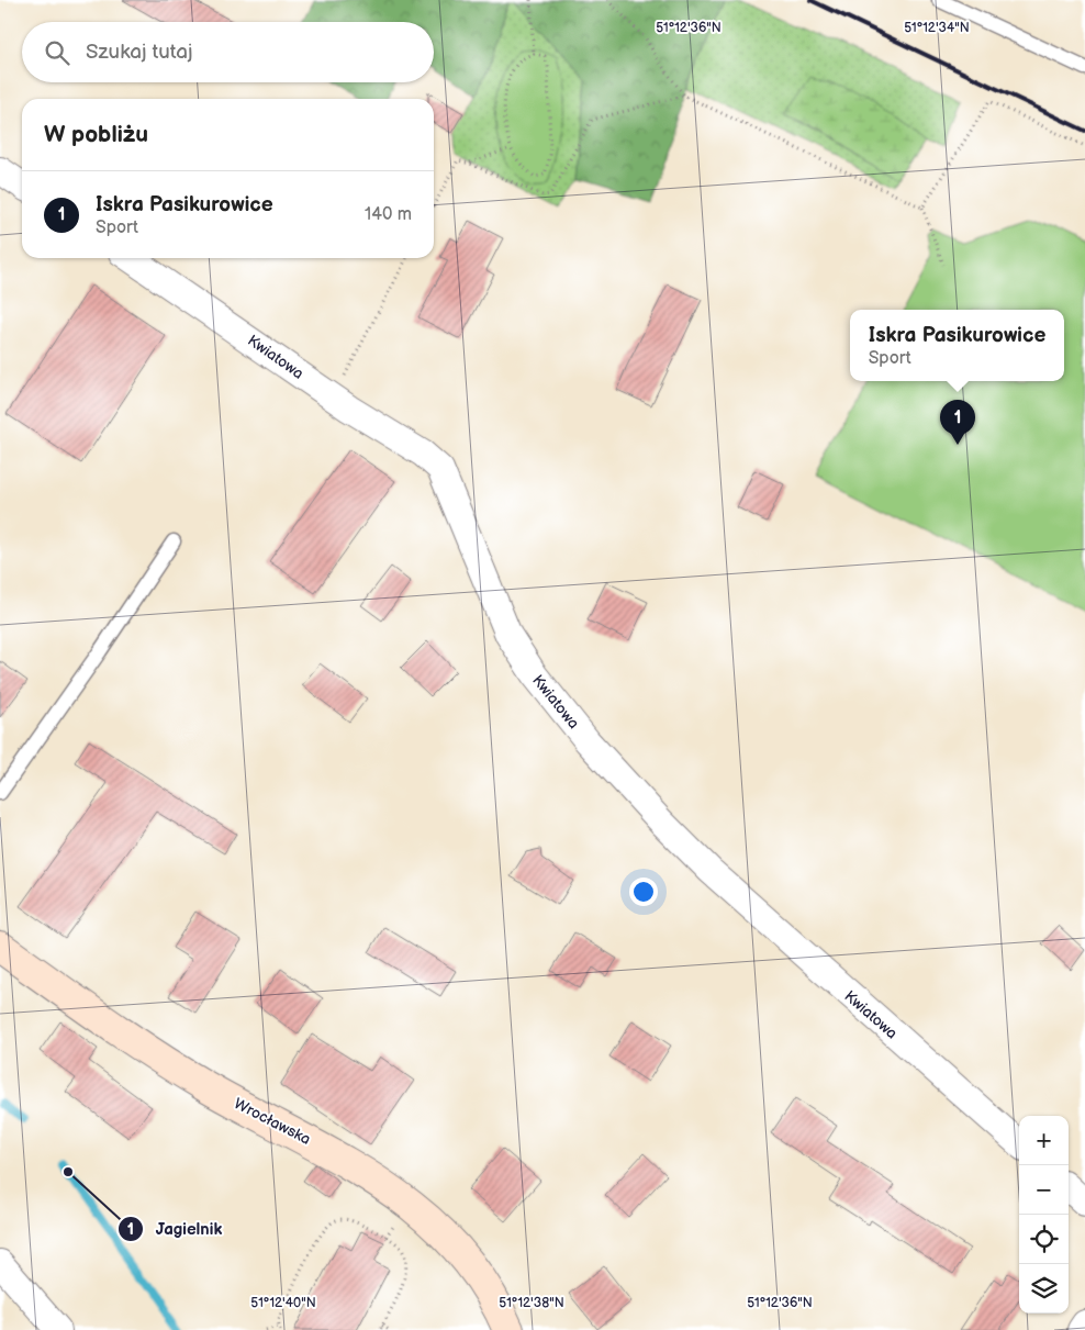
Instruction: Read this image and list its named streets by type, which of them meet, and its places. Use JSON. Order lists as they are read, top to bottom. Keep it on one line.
{"streets":{"street":["Kwiatowa","Wrocławska"]},"places":["Jagielnik"],"page":{"search":"Szukaj tutaj","heading":"W pobliżu","list":[{"mark":"1","name":"Iskra Pasikurowice","note":"Sport","value":"140 m"}],"popup":["Iskra Pasikurowice","Sport"],"pins":"1","map_buttons":["+","−"]},"coordinates":["51°12'36\"N","51°12'34\"N","51°12'40\"N","51°12'38\"N"]}
